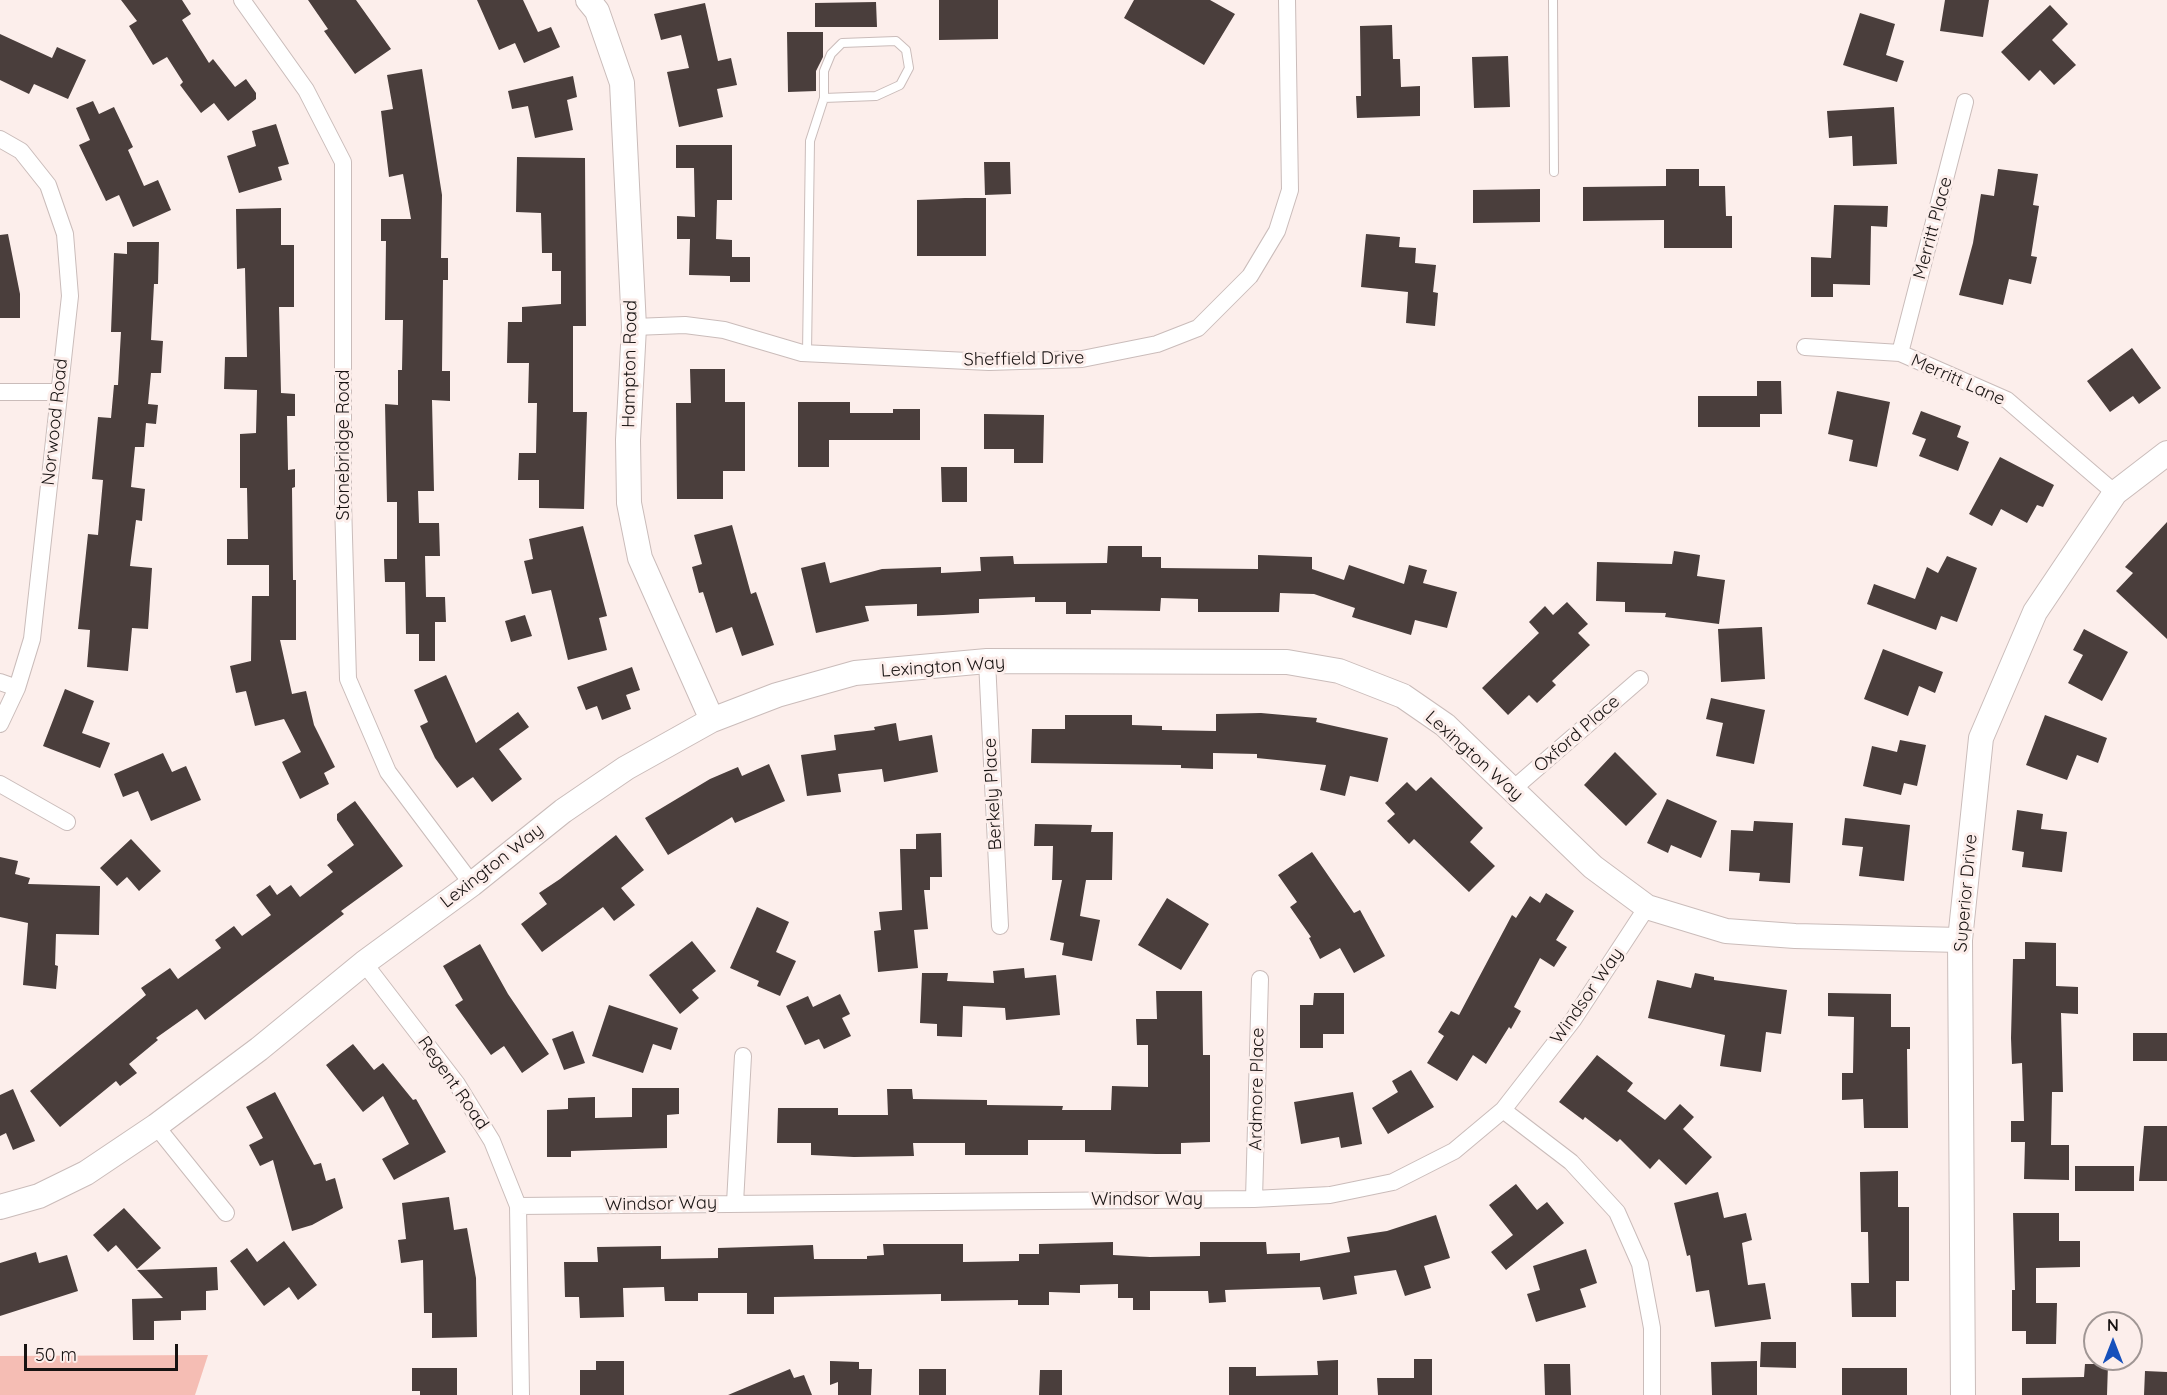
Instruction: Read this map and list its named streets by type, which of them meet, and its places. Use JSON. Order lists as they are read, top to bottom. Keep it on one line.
{"streets":{"street":["Merritt Place","Sheffield Drive","Hampton Road","Merritt Lane","Norwood Road","Stonebridge Road","Lexington Way","Oxford Place","Berkely Place","Superior Drive","Windsor Way","Regent Road","Ardmore Place"]},"crossings":[["Merritt Place","Merritt Lane"],["Sheffield Drive","Hampton Road"],["Hampton Road","Lexington Way"],["Merritt Lane","Superior Drive"],["Stonebridge Road","Lexington Way"],["Lexington Way","Oxford Place"],["Lexington Way","Berkely Place"],["Lexington Way","Superior Drive"],["Lexington Way","Windsor Way"],["Lexington Way","Regent Road"],["Windsor Way","Regent Road"],["Windsor Way","Ardmore Place"]],"scale_bar":"50 m","north":"top"}
